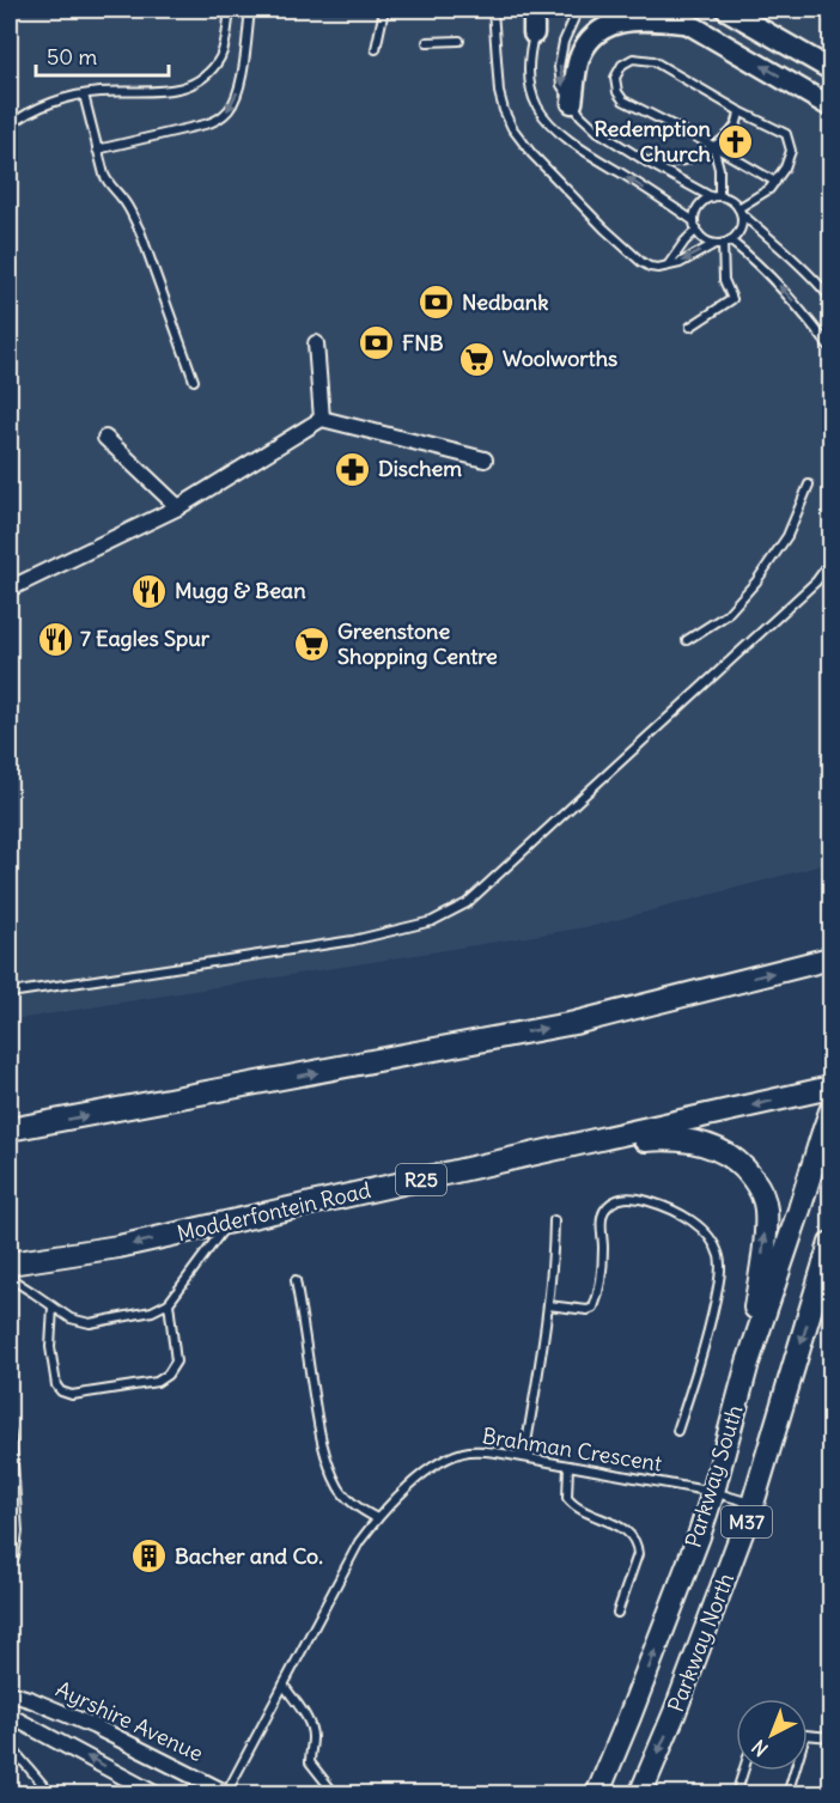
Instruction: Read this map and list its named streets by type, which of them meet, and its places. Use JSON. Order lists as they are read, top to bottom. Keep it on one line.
{"streets":{"main road":["R25","Modderfontein Road","Parkway South","M37","Parkway North"],"street":["Ayrshire Avenue"],"lane":["Brahman Crescent"]},"crossings":[["Brahman Crescent","Parkway South"],["Brahman Crescent","Parkway North"],["Brahman Crescent","Ayrshire Avenue"]],"one_way":["Parkway South","Parkway North"],"places":{"church":["Redemption Church"],"bank":["Nedbank","FNB"],"supermarket":["Woolworths","Greenstone Shopping Centre"],"pharmacy":["Dischem"],"restaurant":["Mugg & Bean","7 Eagles Spur"],"building":["Bacher and Co."]},"scale_bar":"50 m","north":"bottom left"}
